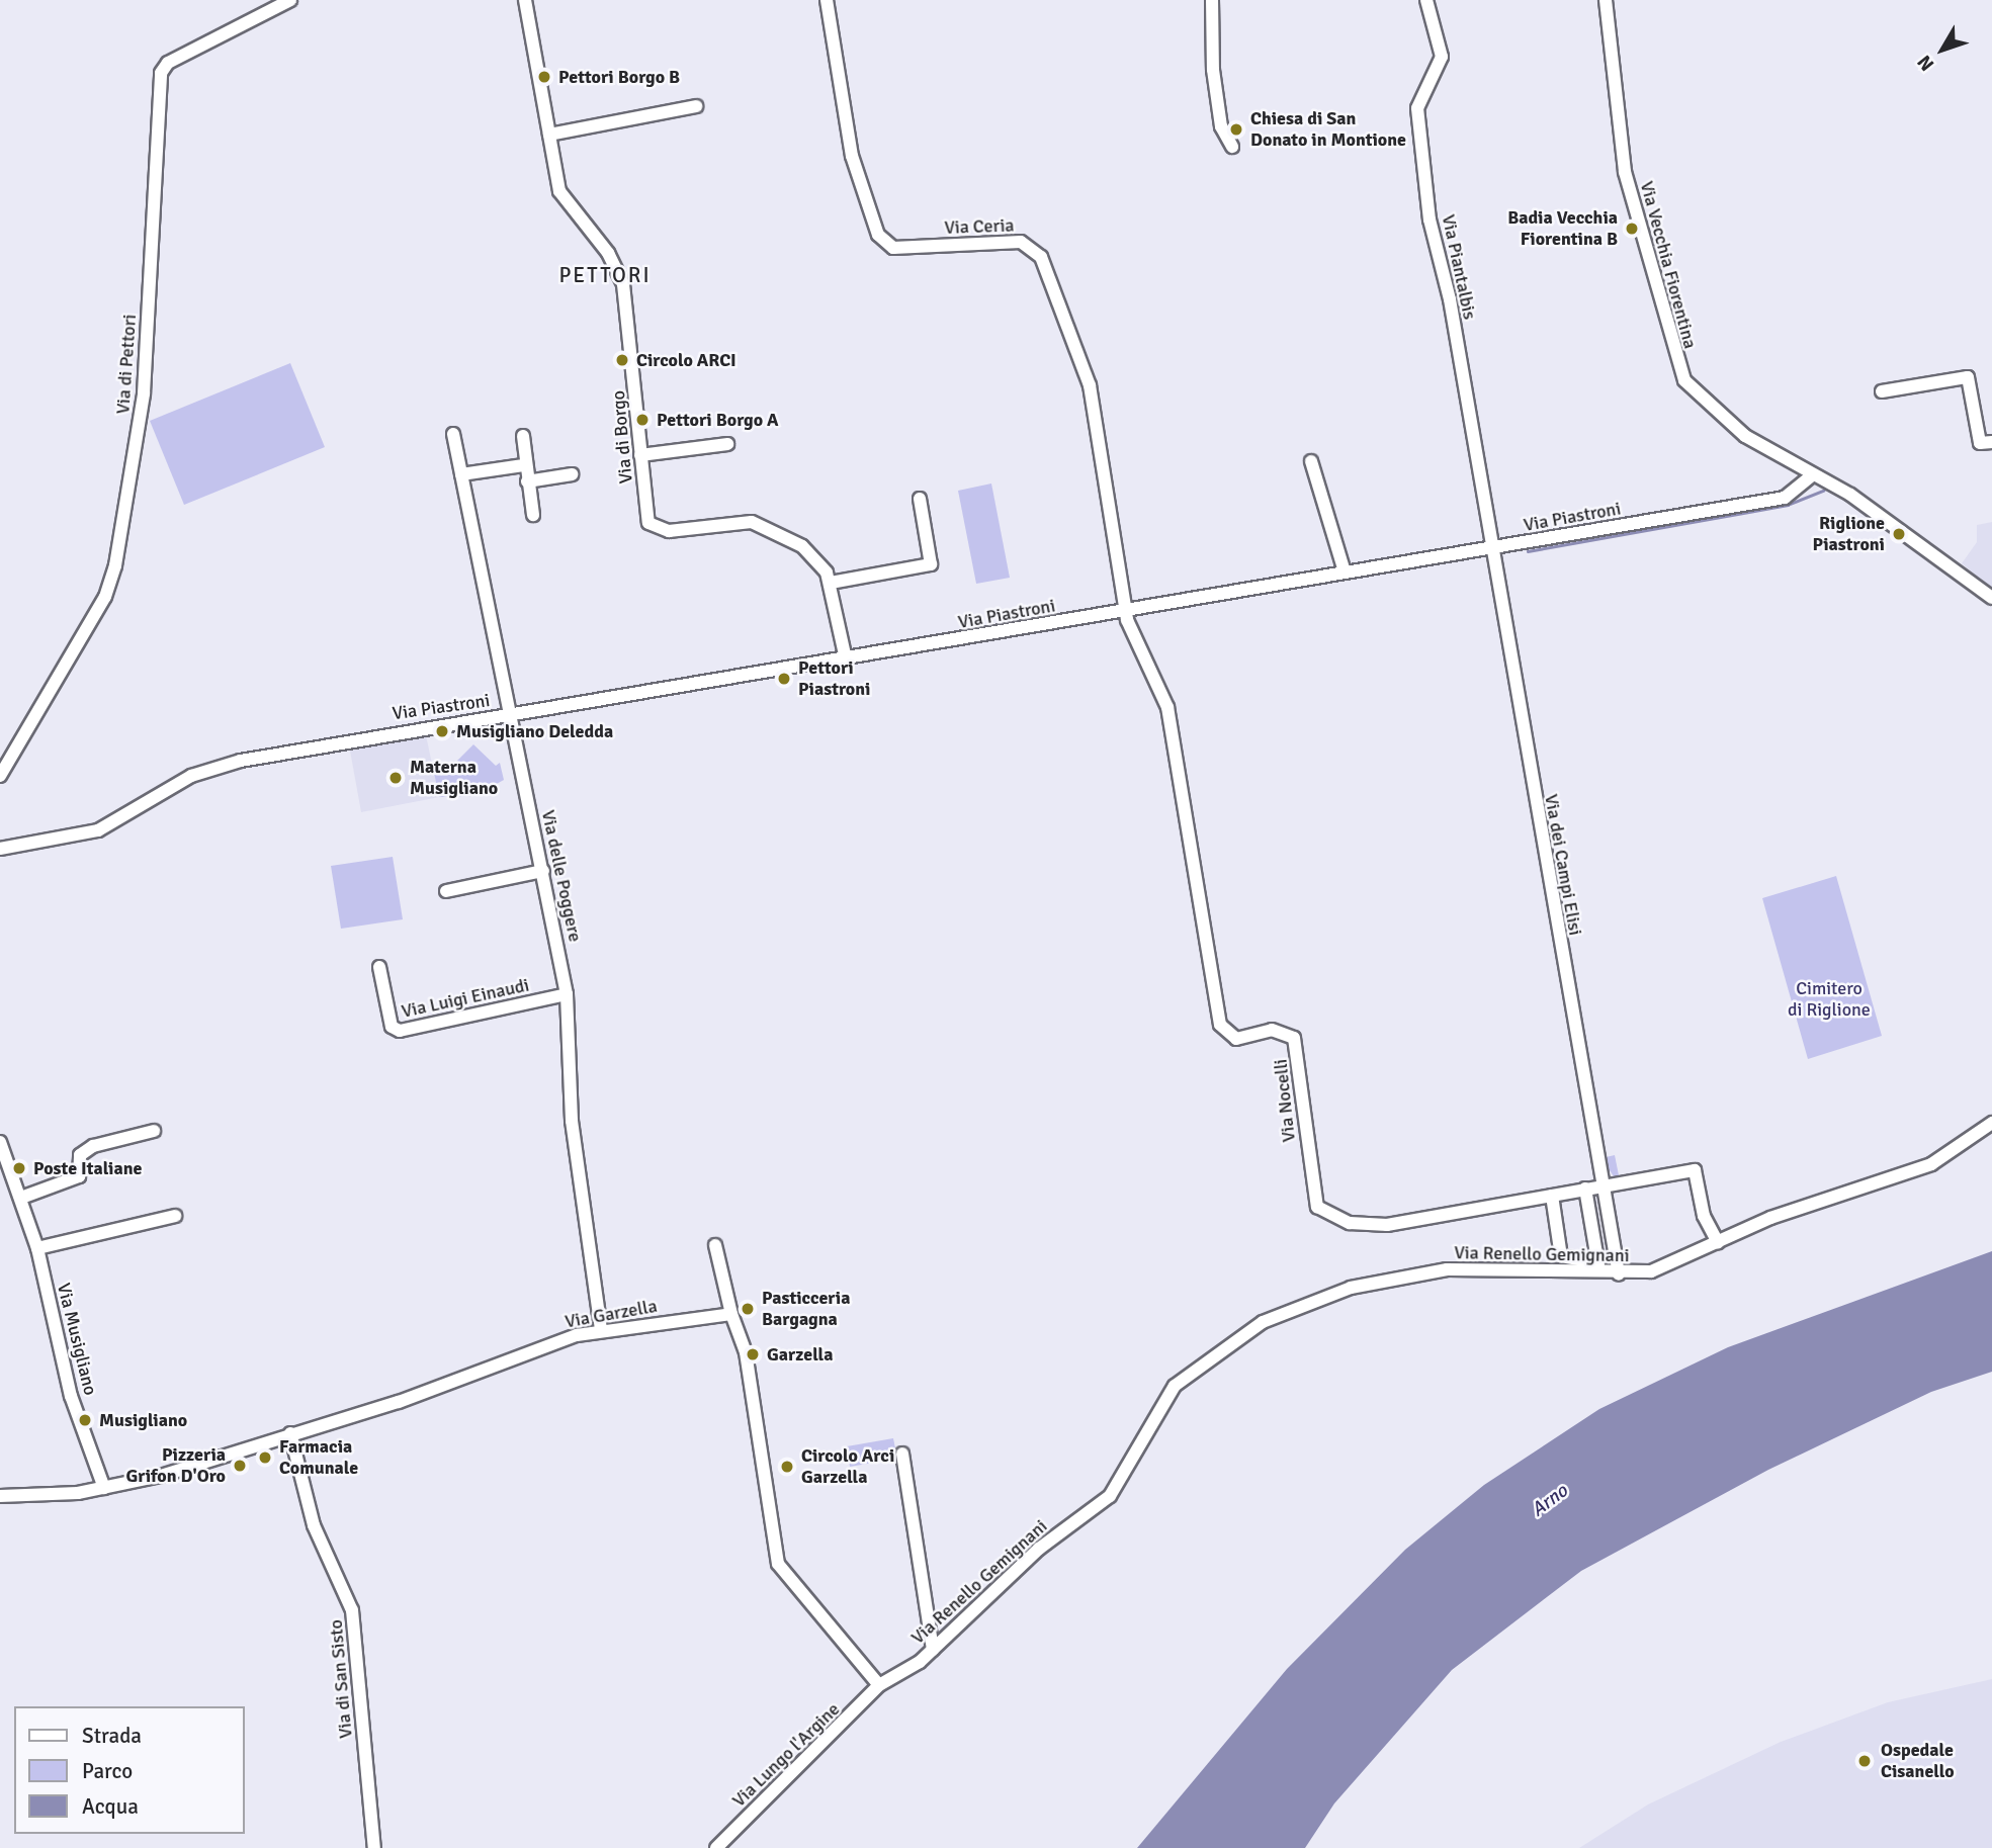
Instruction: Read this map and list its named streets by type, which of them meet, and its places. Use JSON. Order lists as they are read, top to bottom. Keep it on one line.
{"streets":{"street":["Via Ceria","Via Vecchia Fiorentina","Via Piantalbis","Via di Pettori","Via di Borgo","Via Piastroni","Via dei Campi Elisi","Via delle Poggere","Via Luigi Einaudi","Via Nocelli","Via Renello Gemignani","Via Garzella","Via Musigliano","Via di San Sisto","Via Lungo l'Argine"]},"crossings":[["Via Ceria","Via Piastroni"],["Via Ceria","Via Nocelli"],["Via Vecchia Fiorentina","Via Piastroni"],["Via Piantalbis","Via Piastroni"],["Via Piantalbis","Via dei Campi Elisi"],["Via di Borgo","Via Piastroni"],["Via Piastroni","Via dei Campi Elisi"],["Via Piastroni","Via delle Poggere"],["Via Piastroni","Via Nocelli"],["Via dei Campi Elisi","Via Nocelli"],["Via delle Poggere","Via Luigi Einaudi"],["Via delle Poggere","Via Garzella"],["Via Nocelli","Via Renello Gemignani"],["Via Renello Gemignani","Via Lungo l'Argine"],["Via Garzella","Via Musigliano"],["Via Garzella","Via di San Sisto"]],"districts":["PETTORI"],"water":["Arno"],"parks":["Cimitero di Riglione"],"places":["Pettori Borgo B","Chiesa di San Donato in Montione","Badia Vecchia Fiorentina B","Circolo ARCI","Pettori Borgo A","Riglione Piastroni","Pettori Piastroni","Musigliano Deledda","Materna Musigliano","Poste Italiane","Pasticceria Bargagna","Garzella","Musigliano","Farmacia Comunale","Pizzeria Grifon D'Oro","Circolo Arci Garzella","Ospedale Cisanello"],"legend":["Strada","Parco","Acqua"],"north":"bottom left"}
